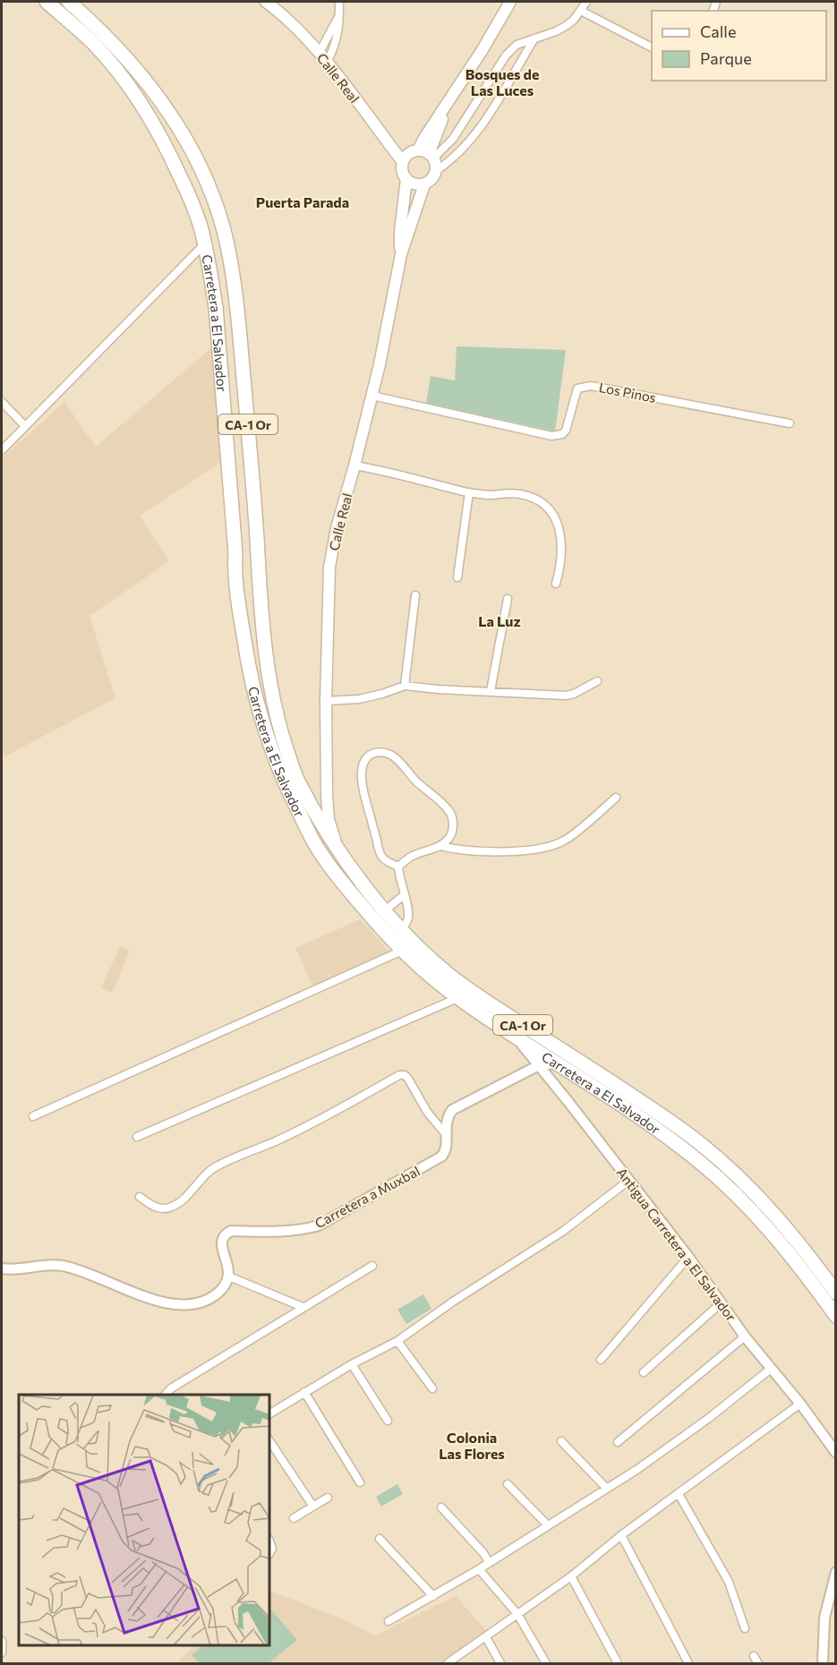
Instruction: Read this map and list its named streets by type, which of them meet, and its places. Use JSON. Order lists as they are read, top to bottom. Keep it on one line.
{"streets":{"highway":["Carretera a El Salvador","CA-1 Or"],"main road":["Calle Real"],"street":["Los Pinos","Carretera a Muxbal","Antigua Carretera a El Salvador"]},"crossings":[["Calle Real","Carretera a El Salvador"],["Calle Real","Los Pinos"],["Carretera a El Salvador","Carretera a Muxbal"],["Carretera a El Salvador","Antigua Carretera a El Salvador"],["Carretera a Muxbal","Antigua Carretera a El Salvador"]],"districts":["Bosques de Las Luces","Puerta Parada","La Luz","Colonia Las Flores"],"legend":["Calle","Parque"]}
